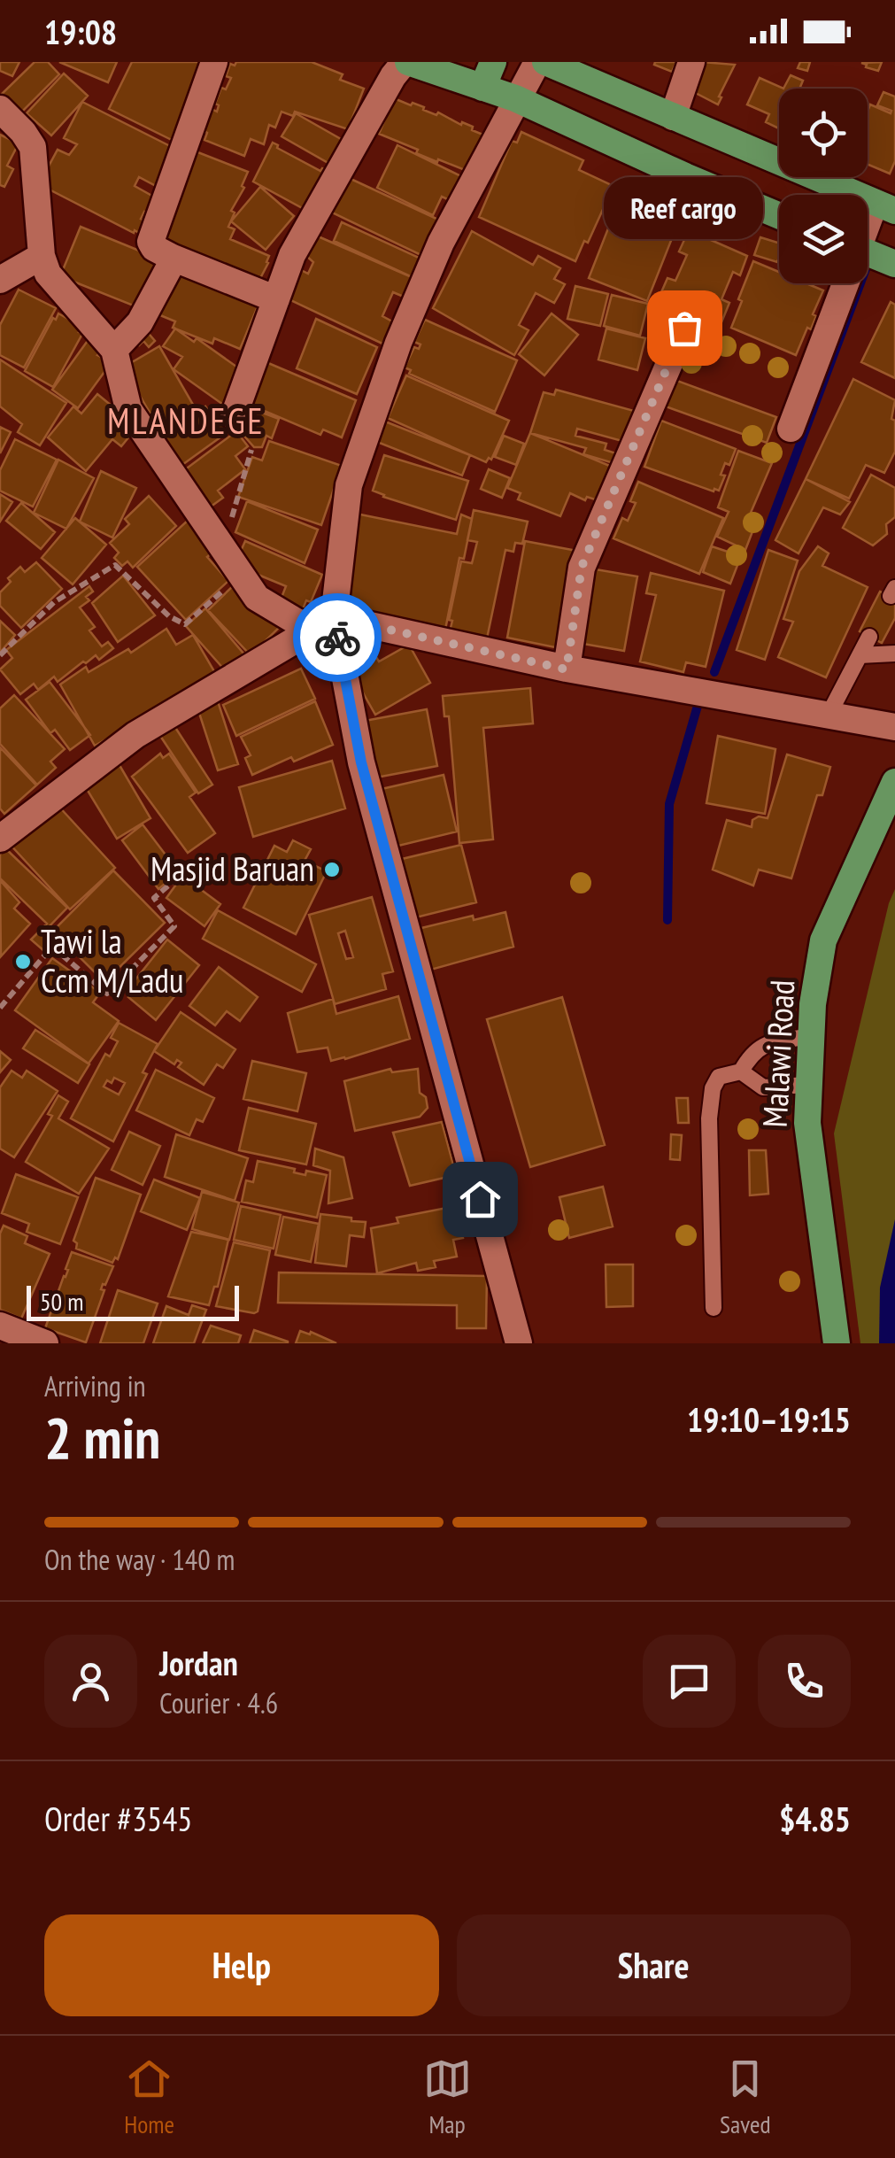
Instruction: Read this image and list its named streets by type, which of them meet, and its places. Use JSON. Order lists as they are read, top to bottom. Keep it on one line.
{"streets":{"main road":["Malawi Road"]},"districts":["MLANDEGE"],"places":["Reef cargo","Masjid Baruan","Tawi la Ccm M/Ladu"],"scale_bar":"50 m","page":{"status":"19:08","bubble":"Reef cargo","scale":"50 m","heading":["2 min","Arriving in","19:10–19:15"],"panel":["Jordan","Courier · 4.6","Order #3545","$4.85"],"bar":"On the way · 140 m","buttons":["Help","Share"],"tabs":["Home","Map","Saved"]}}
